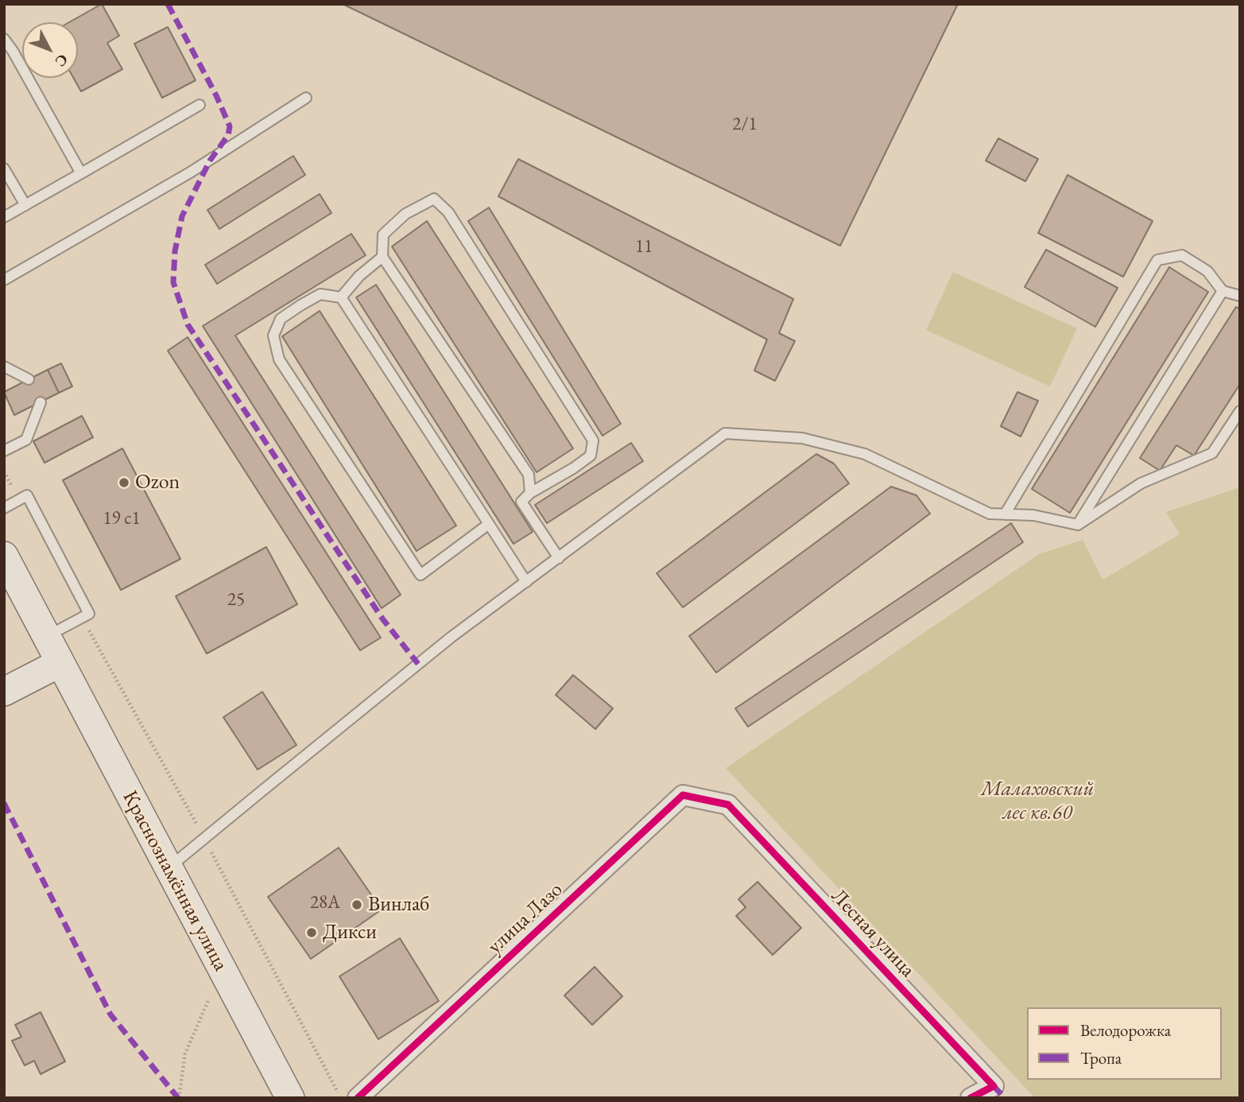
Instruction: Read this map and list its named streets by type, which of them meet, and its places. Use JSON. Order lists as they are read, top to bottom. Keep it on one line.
{"streets":{"main road":["Краснознамённая улица"],"street":["улица Лазо","Лесная улица"]},"crossings":[["улица Лазо","Лесная улица"]],"parks":["Малаховский лес кв.60"],"places":["Ozon","Винлаб","Дикси"],"house_numbers":["2/1","11","19 с1","25","28А"],"legend":["Велодорожка","Тропа"],"north":"bottom right"}
